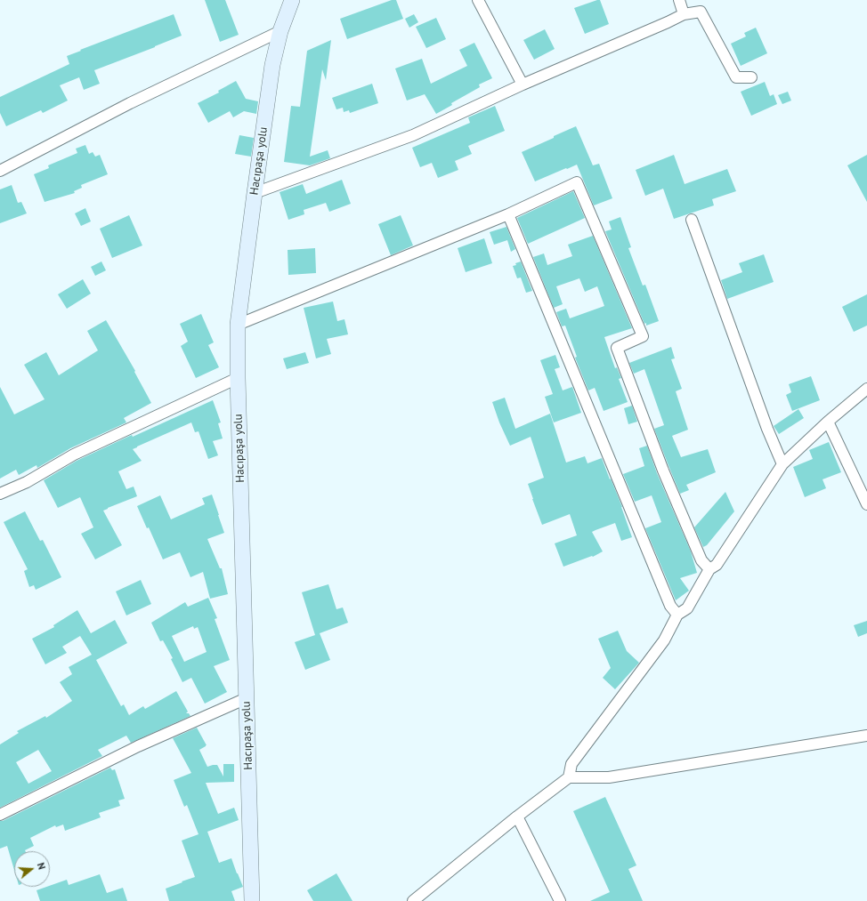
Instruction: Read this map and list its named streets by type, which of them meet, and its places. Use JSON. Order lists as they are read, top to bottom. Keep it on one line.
{"streets":{"main road":["Hacıpaşa yolu"]},"north":"right"}
